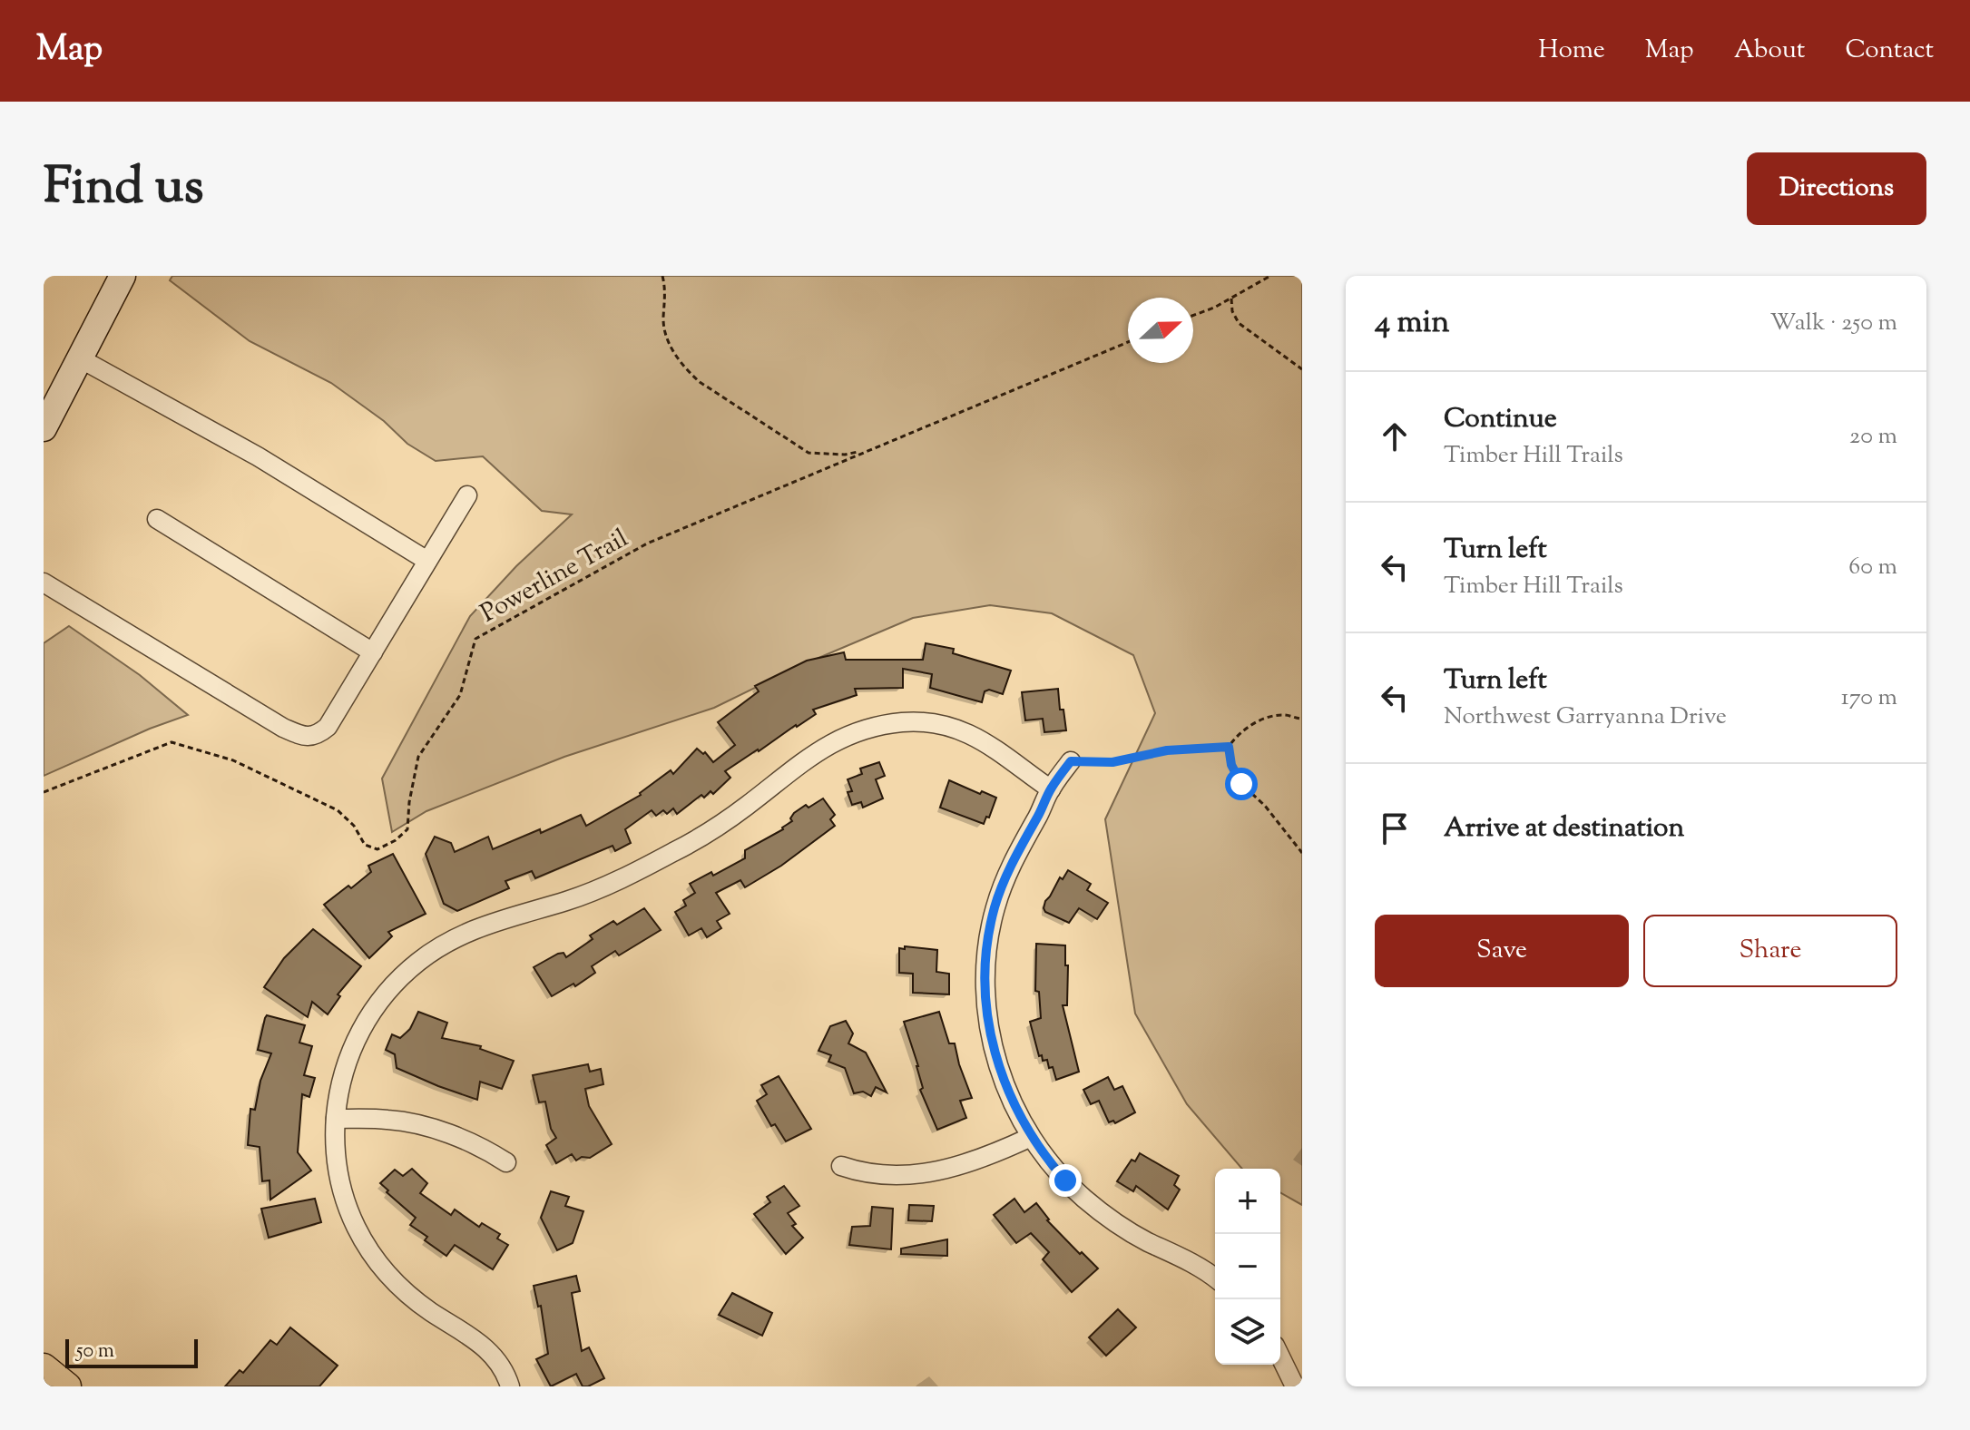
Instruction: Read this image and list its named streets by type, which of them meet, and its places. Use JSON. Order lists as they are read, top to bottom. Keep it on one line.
{"streets":{"path":["Powerline Trail"]},"scale_bar":"50 m","north":"right","page":{"header":"Map","nav":["Home","Map","About","Contact"],"title":"Find us","buttons":["Directions",["Save","Share"]],"heading":["4 min","Walk · 250 m"],"list":[["Continue","Timber Hill Trails","20 m"],["Turn left","Timber Hill Trails","60 m"],["Turn left","Northwest Garryanna Drive","170 m"],"Arrive at destination"],"map_buttons":["+","−"],"scale":"50 m"}}
